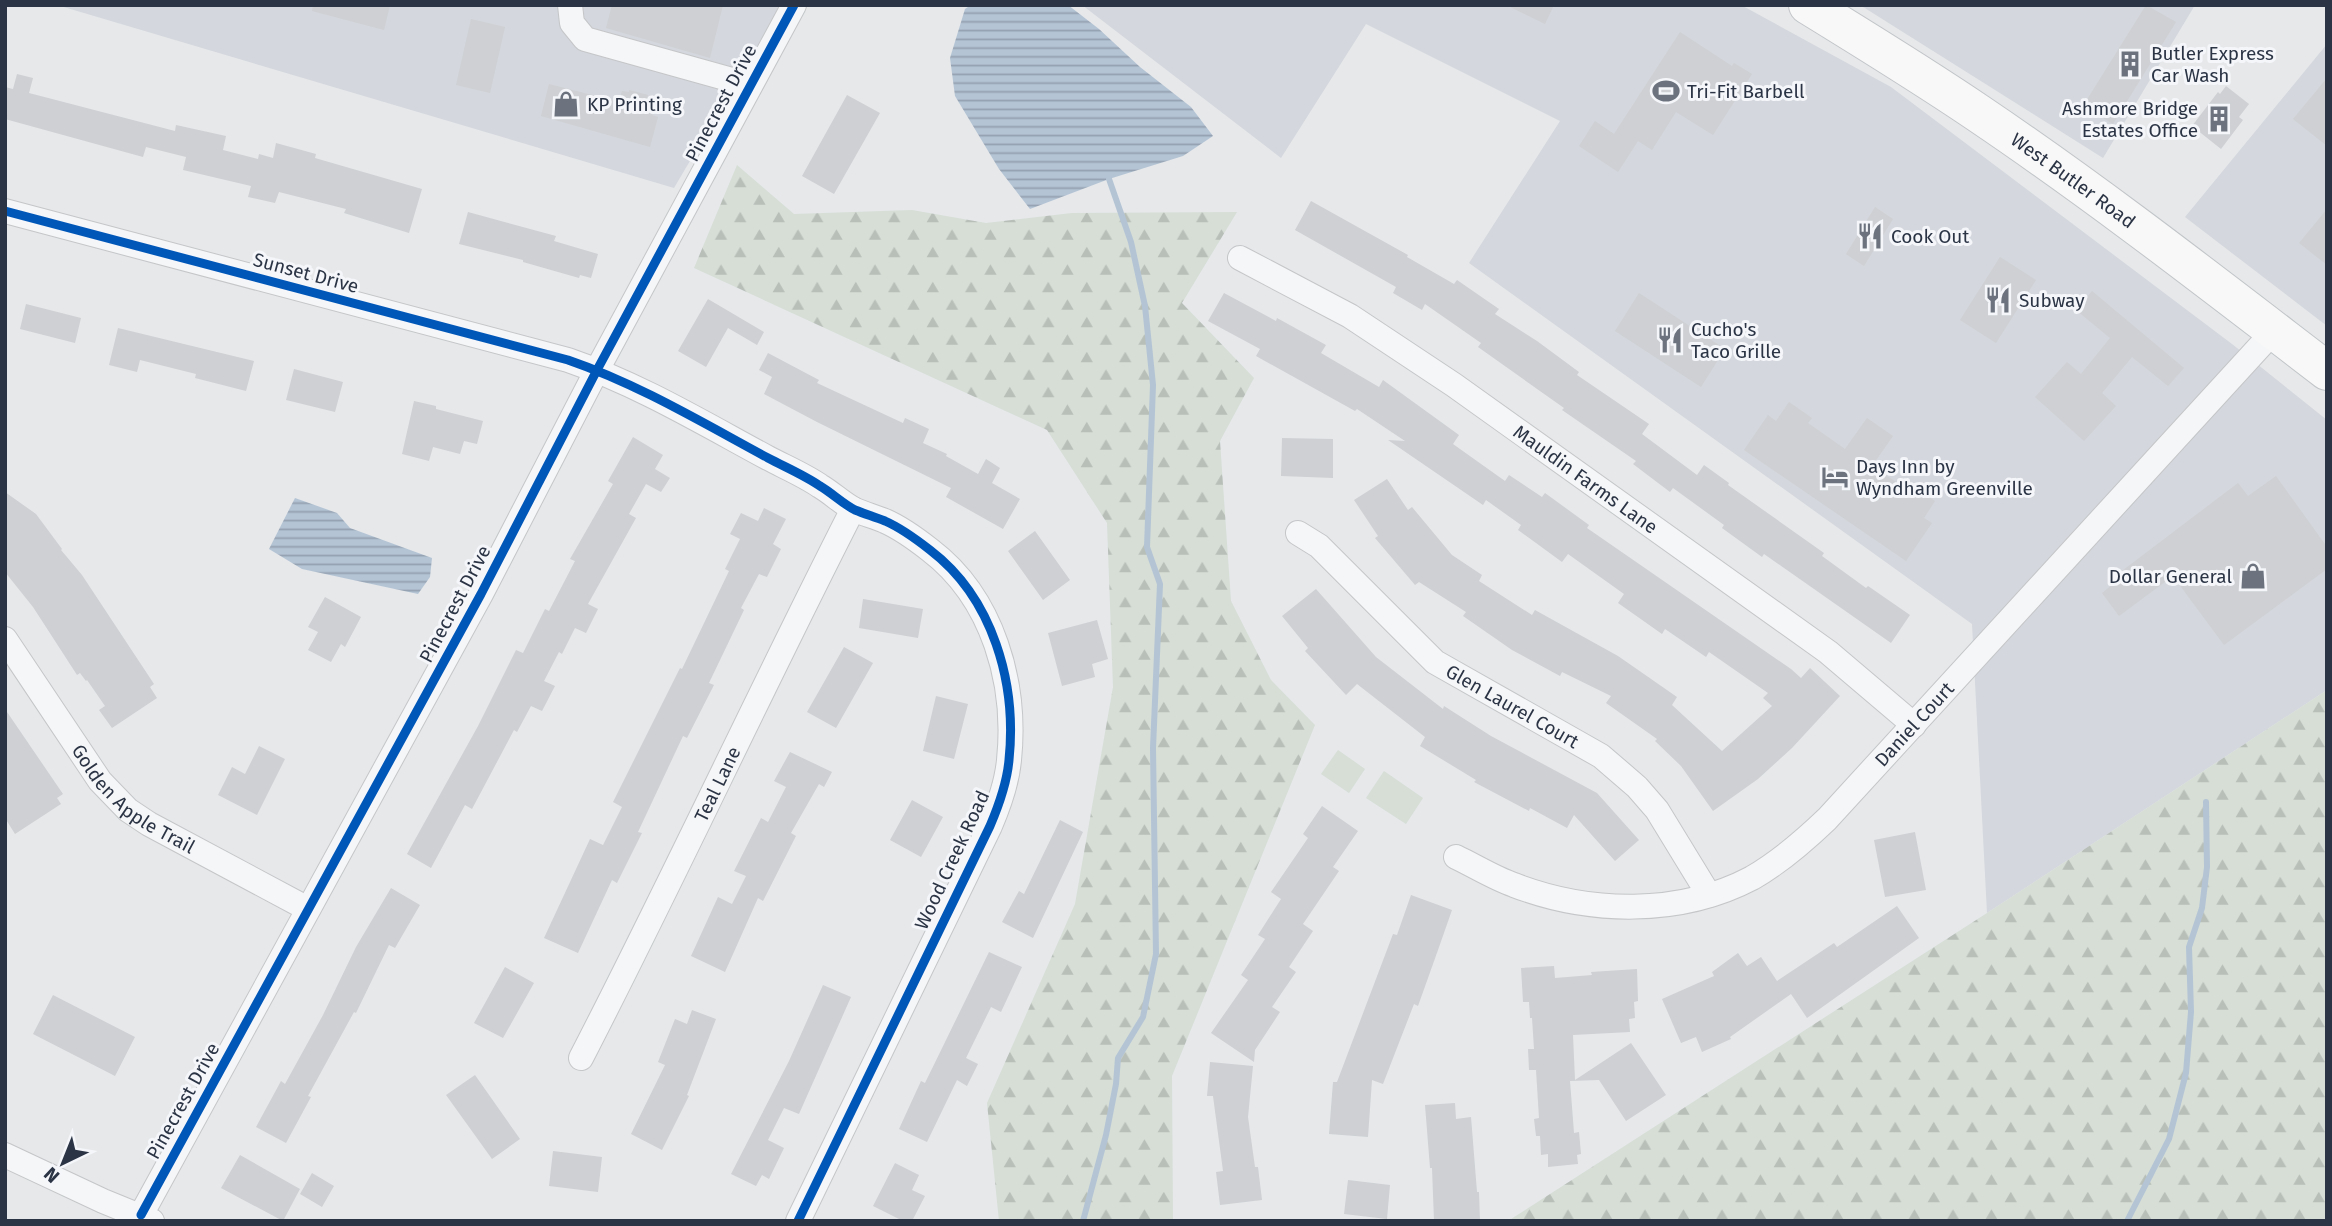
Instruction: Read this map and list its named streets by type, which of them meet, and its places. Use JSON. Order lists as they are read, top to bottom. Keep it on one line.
{"streets":{"main road":["West Butler Road"],"street":["Pinecrest Drive","Sunset Drive","Mauldin Farms Lane","Glen Laurel Court","Daniel Court","Teal Lane","Golden Apple Trail","Wood Creek Road"]},"crossings":[["Pinecrest Drive","Sunset Drive"],["Pinecrest Drive","Golden Apple Trail"],["Pinecrest Drive","Wood Creek Road"],["West Butler Road","Daniel Court"],["Sunset Drive","Wood Creek Road"],["Mauldin Farms Lane","Daniel Court"],["Glen Laurel Court","Daniel Court"],["Teal Lane","Wood Creek Road"]],"places":{"building":["Butler Express Car Wash","Ashmore Bridge Estates Office"],"sports":["Tri-Fit Barbell"],"shop":["KP Printing","Dollar General"],"restaurant":["Cook Out","Subway","Cucho's Taco Grille"],"hotel":["Days Inn by Wyndham Greenville"]},"north":"bottom left"}
